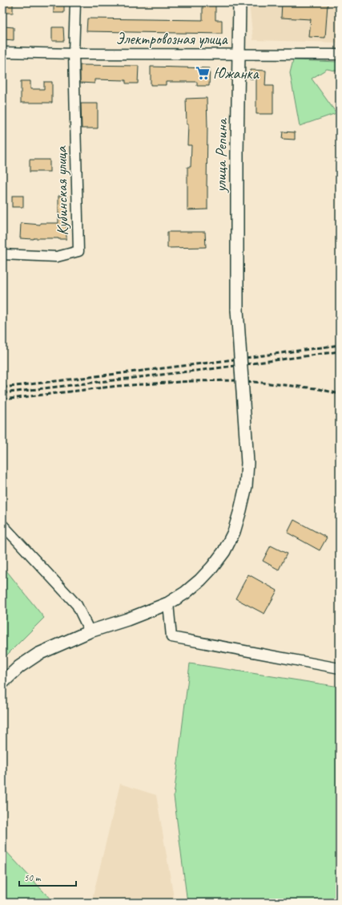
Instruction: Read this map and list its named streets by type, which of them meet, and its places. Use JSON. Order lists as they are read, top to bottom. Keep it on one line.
{"streets":{"main road":["улица Репина"],"street":["Электровозная улица","Кубинская улица"]},"crossings":[["Электровозная улица","улица Репина"],["Электровозная улица","Кубинская улица"]],"places":{"supermarket":["Южанка"]},"scale_bar":"50 m"}
